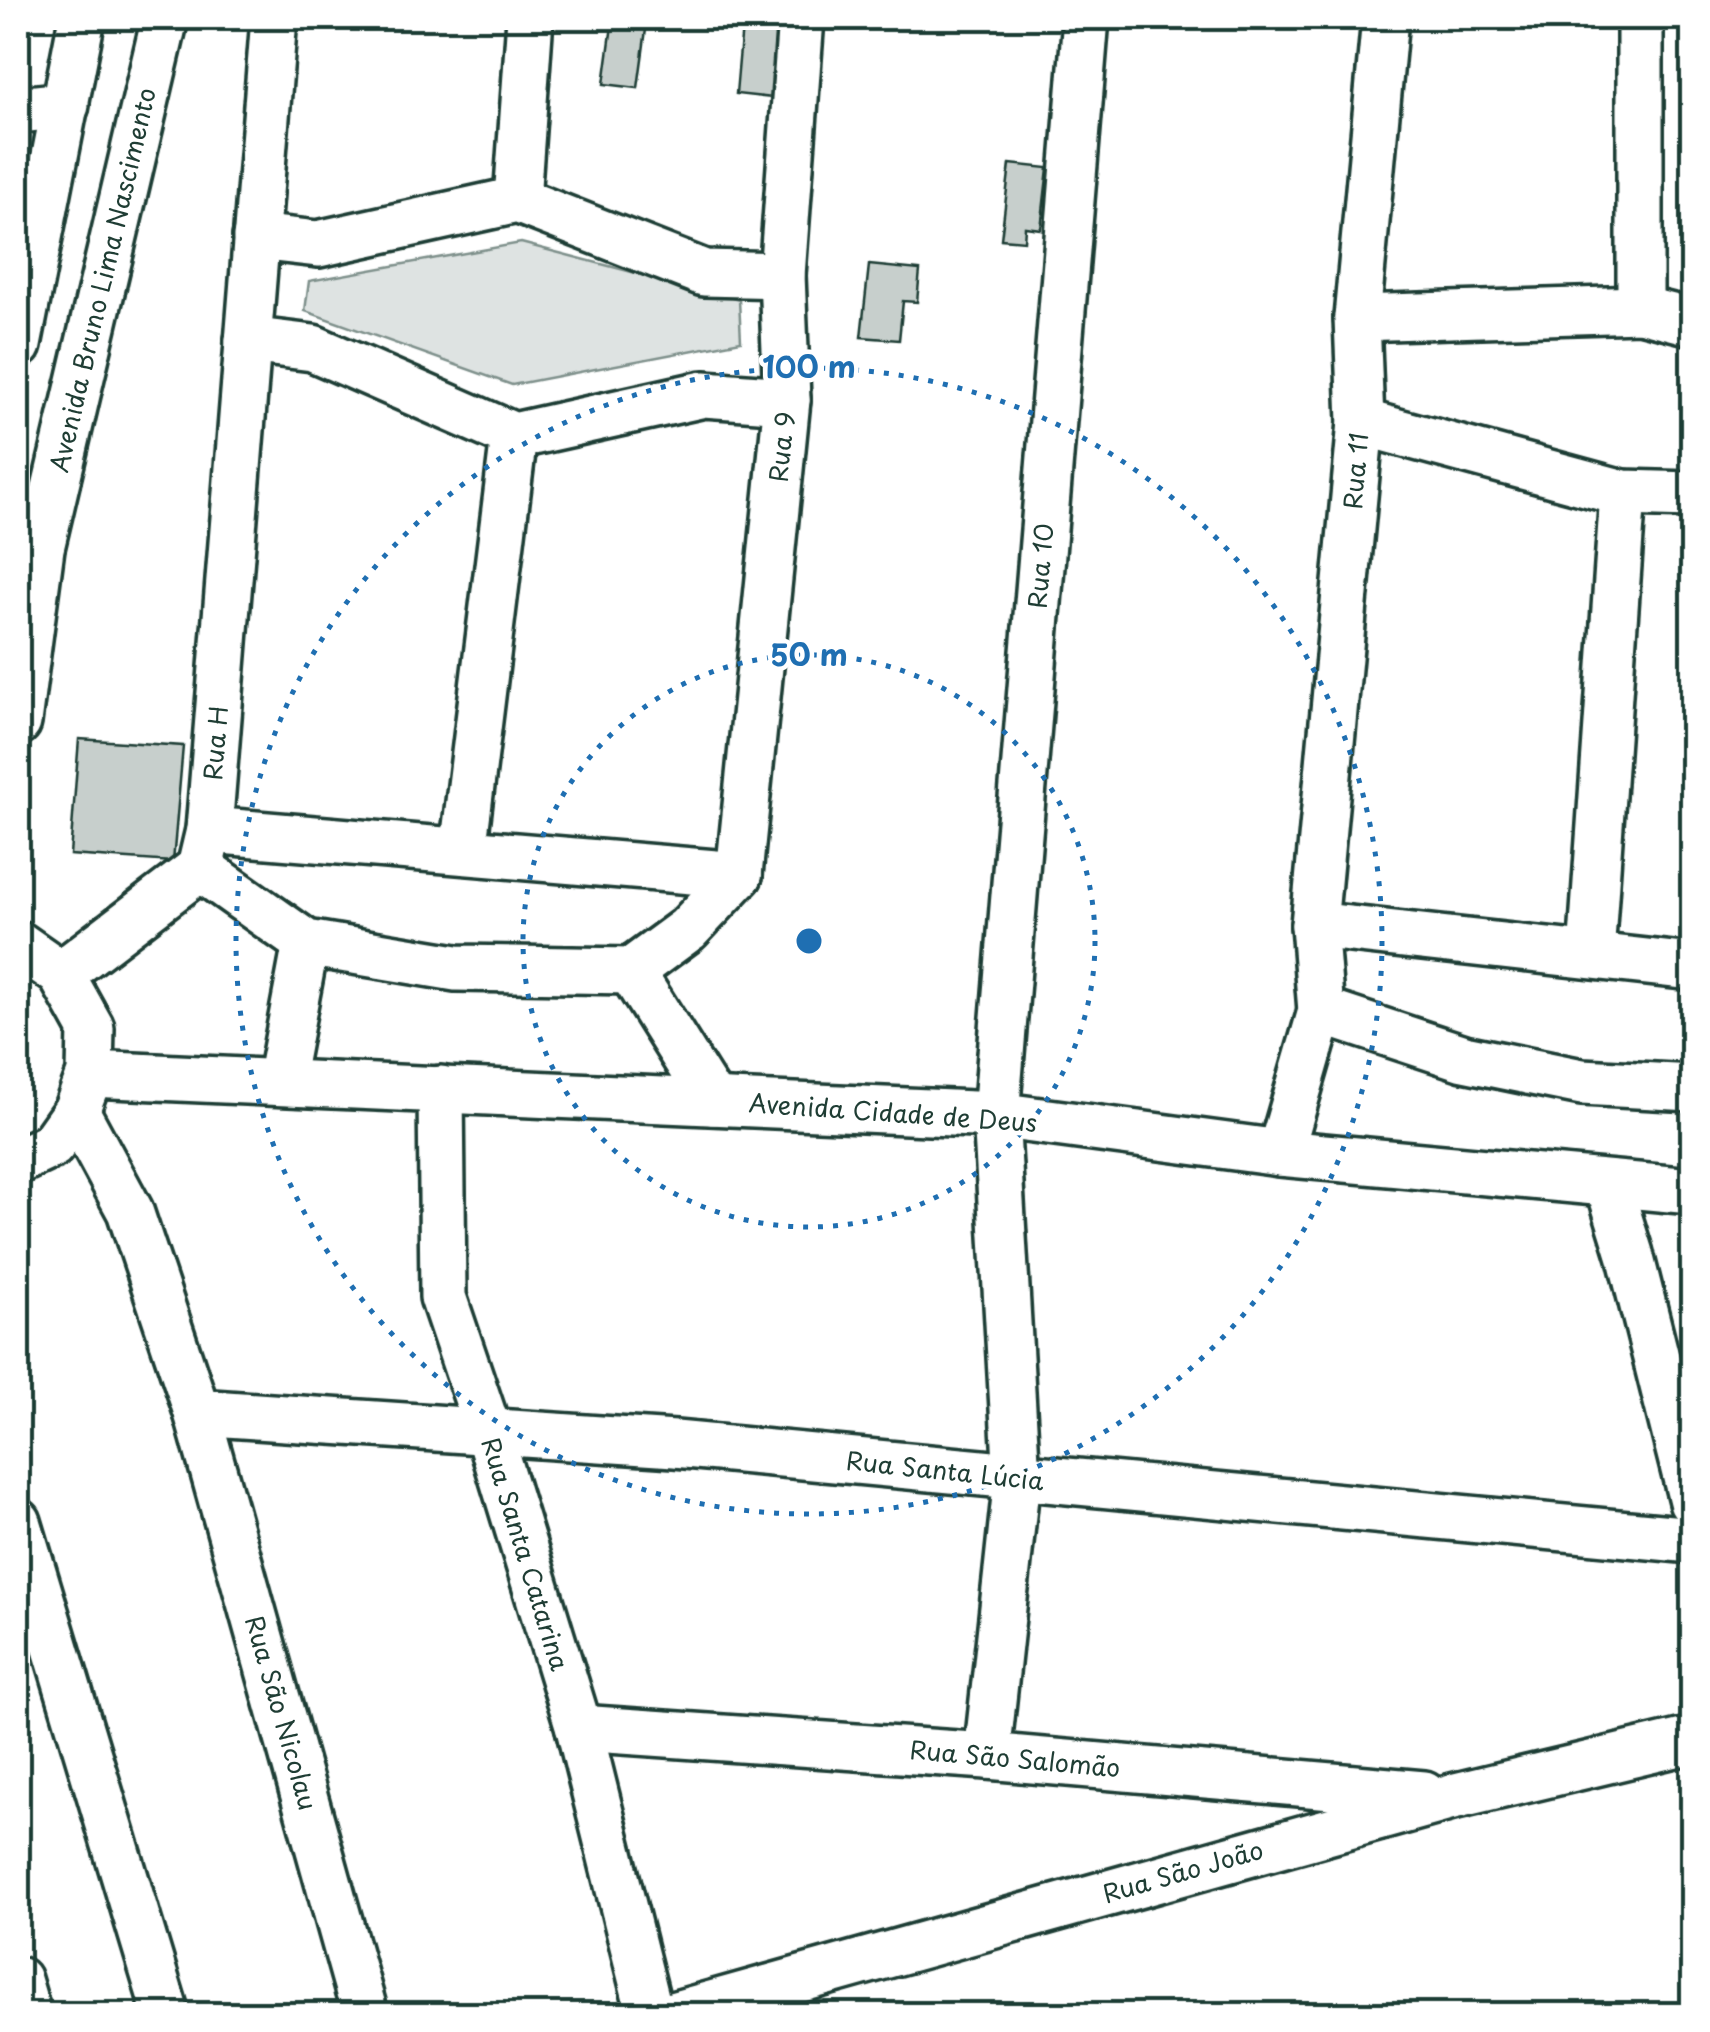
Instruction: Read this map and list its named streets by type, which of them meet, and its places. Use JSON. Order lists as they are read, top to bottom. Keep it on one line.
{"streets":{"street":["Avenida Bruno Lima Nascimento","Rua 9","Rua 11","Rua 10","Rua H","Avenida Cidade de Deus","Rua Santa Lúcia","Rua Santa Catarina","Rua São Nicolau","Rua São Salomão","Rua São João"]},"crossings":[["Rua 10","Avenida Cidade de Deus"],["Rua 10","Rua Santa Lúcia"],["Rua 10","Rua São Salomão"],["Avenida Cidade de Deus","Rua Santa Catarina"],["Avenida Cidade de Deus","Rua São Nicolau"],["Rua Santa Lúcia","Rua Santa Catarina"],["Rua Santa Lúcia","Rua São Nicolau"],["Rua Santa Catarina","Rua São Salomão"],["Rua São Salomão","Rua São João"]],"rings":["100 m","50 m"]}
